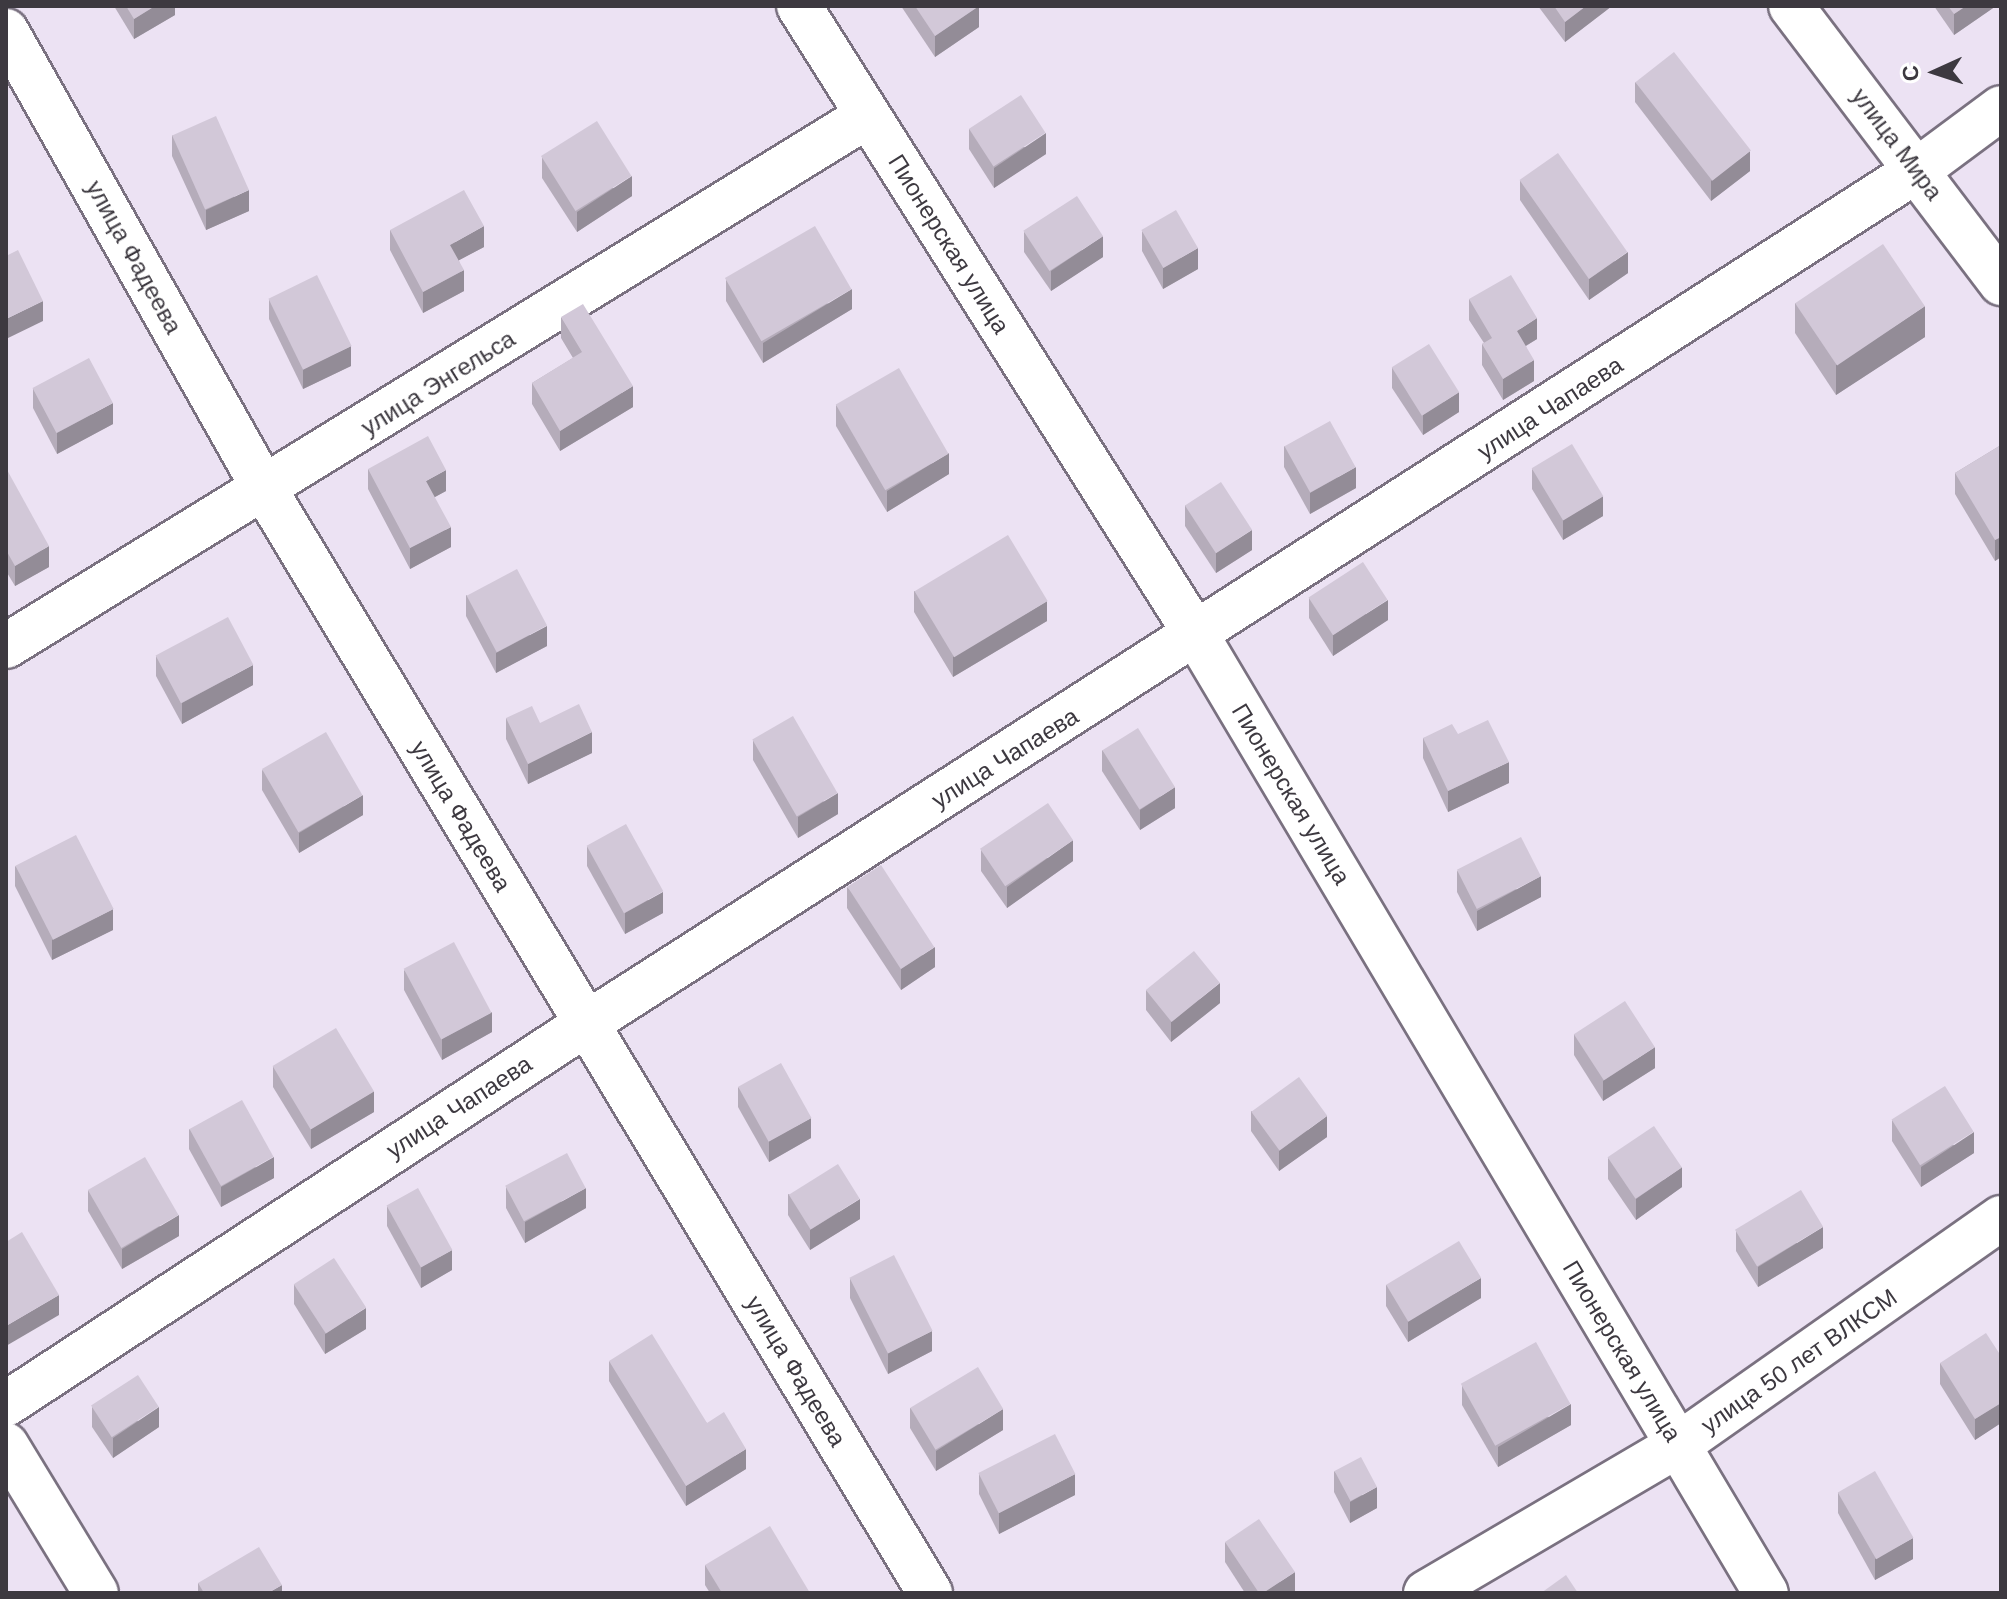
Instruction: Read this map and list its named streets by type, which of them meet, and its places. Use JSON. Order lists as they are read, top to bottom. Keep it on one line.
{"streets":{"street":["улица Мира","Пионерская улица","улица Фадеева","улица Энгельса","улица Чапаева","улица 50 лет ВЛКСМ"]},"crossings":[["улица Мира","улица Чапаева"],["Пионерская улица","улица Энгельса"],["Пионерская улица","улица Чапаева"],["Пионерская улица","улица 50 лет ВЛКСМ"],["улица Фадеева","улица Энгельса"],["улица Фадеева","улица Чапаева"]],"north":"left"}
